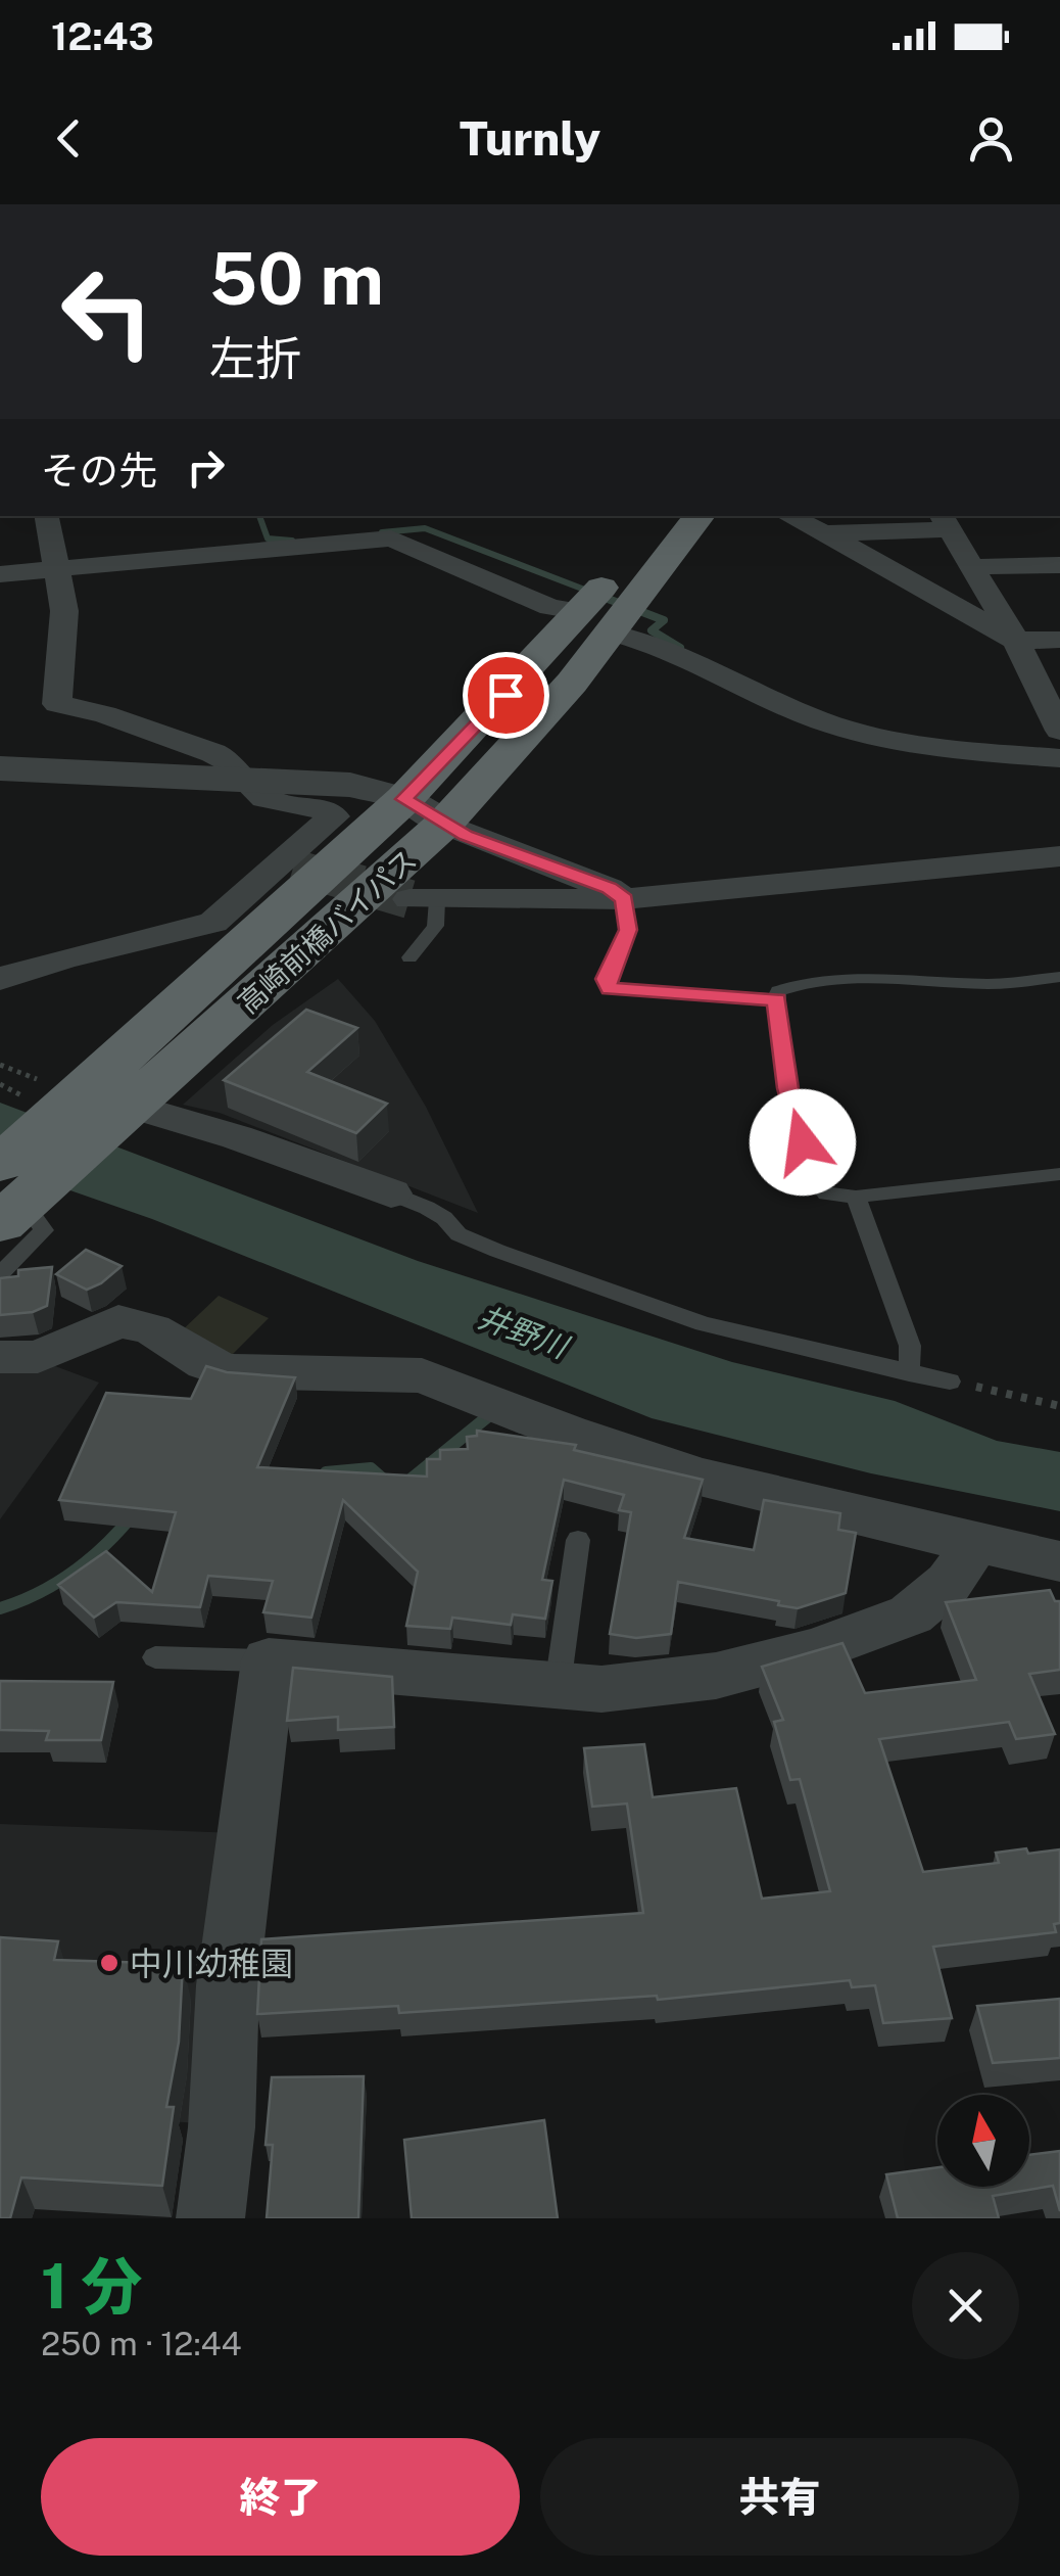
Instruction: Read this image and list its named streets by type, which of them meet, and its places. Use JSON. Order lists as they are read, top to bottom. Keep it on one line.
{"streets":{"highway":["高崎前橋バイパス"]},"water":["井野川"],"places":["中川幼稚園"],"north":"top","page":{"status":"12:43","header":"Turnly","turn":["50 m","左折"],"then":"その先","heading":["1 分","250 m · 12:44"],"buttons":["終了","共有"]}}
